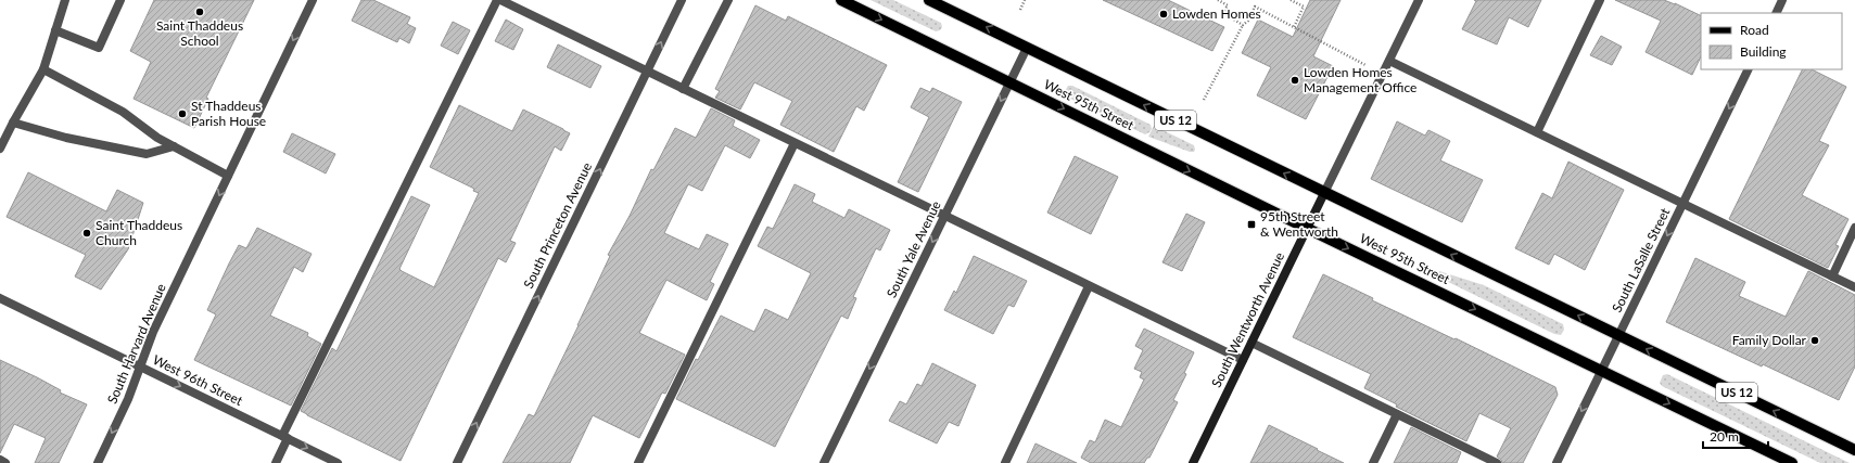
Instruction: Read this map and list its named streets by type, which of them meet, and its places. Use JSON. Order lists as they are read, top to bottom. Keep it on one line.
{"streets":{"main road":["West 95th Street","US 12"],"street":["South Princeton Avenue","South Yale Avenue","South LaSalle Street","South Wentworth Avenue","South Harvard Avenue","West 96th Street"]},"crossings":[["West 95th Street","South Yale Avenue"],["West 95th Street","South LaSalle Street"],["West 95th Street","South Wentworth Avenue"],["South Harvard Avenue","West 96th Street"]],"one_way":["South Princeton Avenue","South Yale Avenue","South LaSalle Street","South Harvard Avenue","West 96th Street"],"places":{"other":["Saint Thaddeus School","Lowden Homes","Lowden Homes Management Office","St Thaddeus Parish House","Saint Thaddeus Church","Family Dollar"],"transit":["95th Street & Wentworth"]},"legend":["Road","Building"],"scale_bar":"20 m"}
